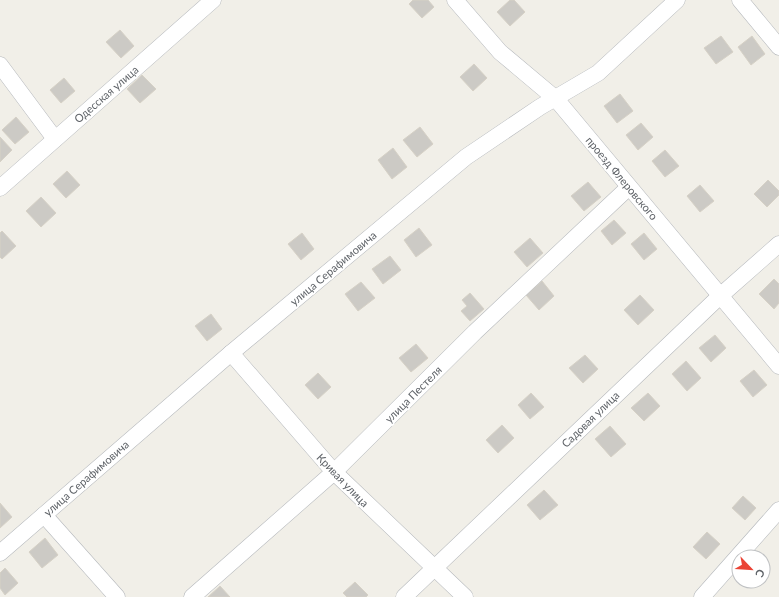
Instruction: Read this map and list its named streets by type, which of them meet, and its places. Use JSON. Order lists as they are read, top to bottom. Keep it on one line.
{"streets":{"street":["Одесская улица","проезд Флеровского","улица Серафимовича","улица Пестеля","Садовая улица","Кривая улица"]},"crossings":[["проезд Флеровского","улица Серафимовича"],["проезд Флеровского","улица Пестеля"],["проезд Флеровского","Садовая улица"],["улица Серафимовича","Кривая улица"],["улица Пестеля","Кривая улица"],["Садовая улица","Кривая улица"]],"north":"bottom right"}
